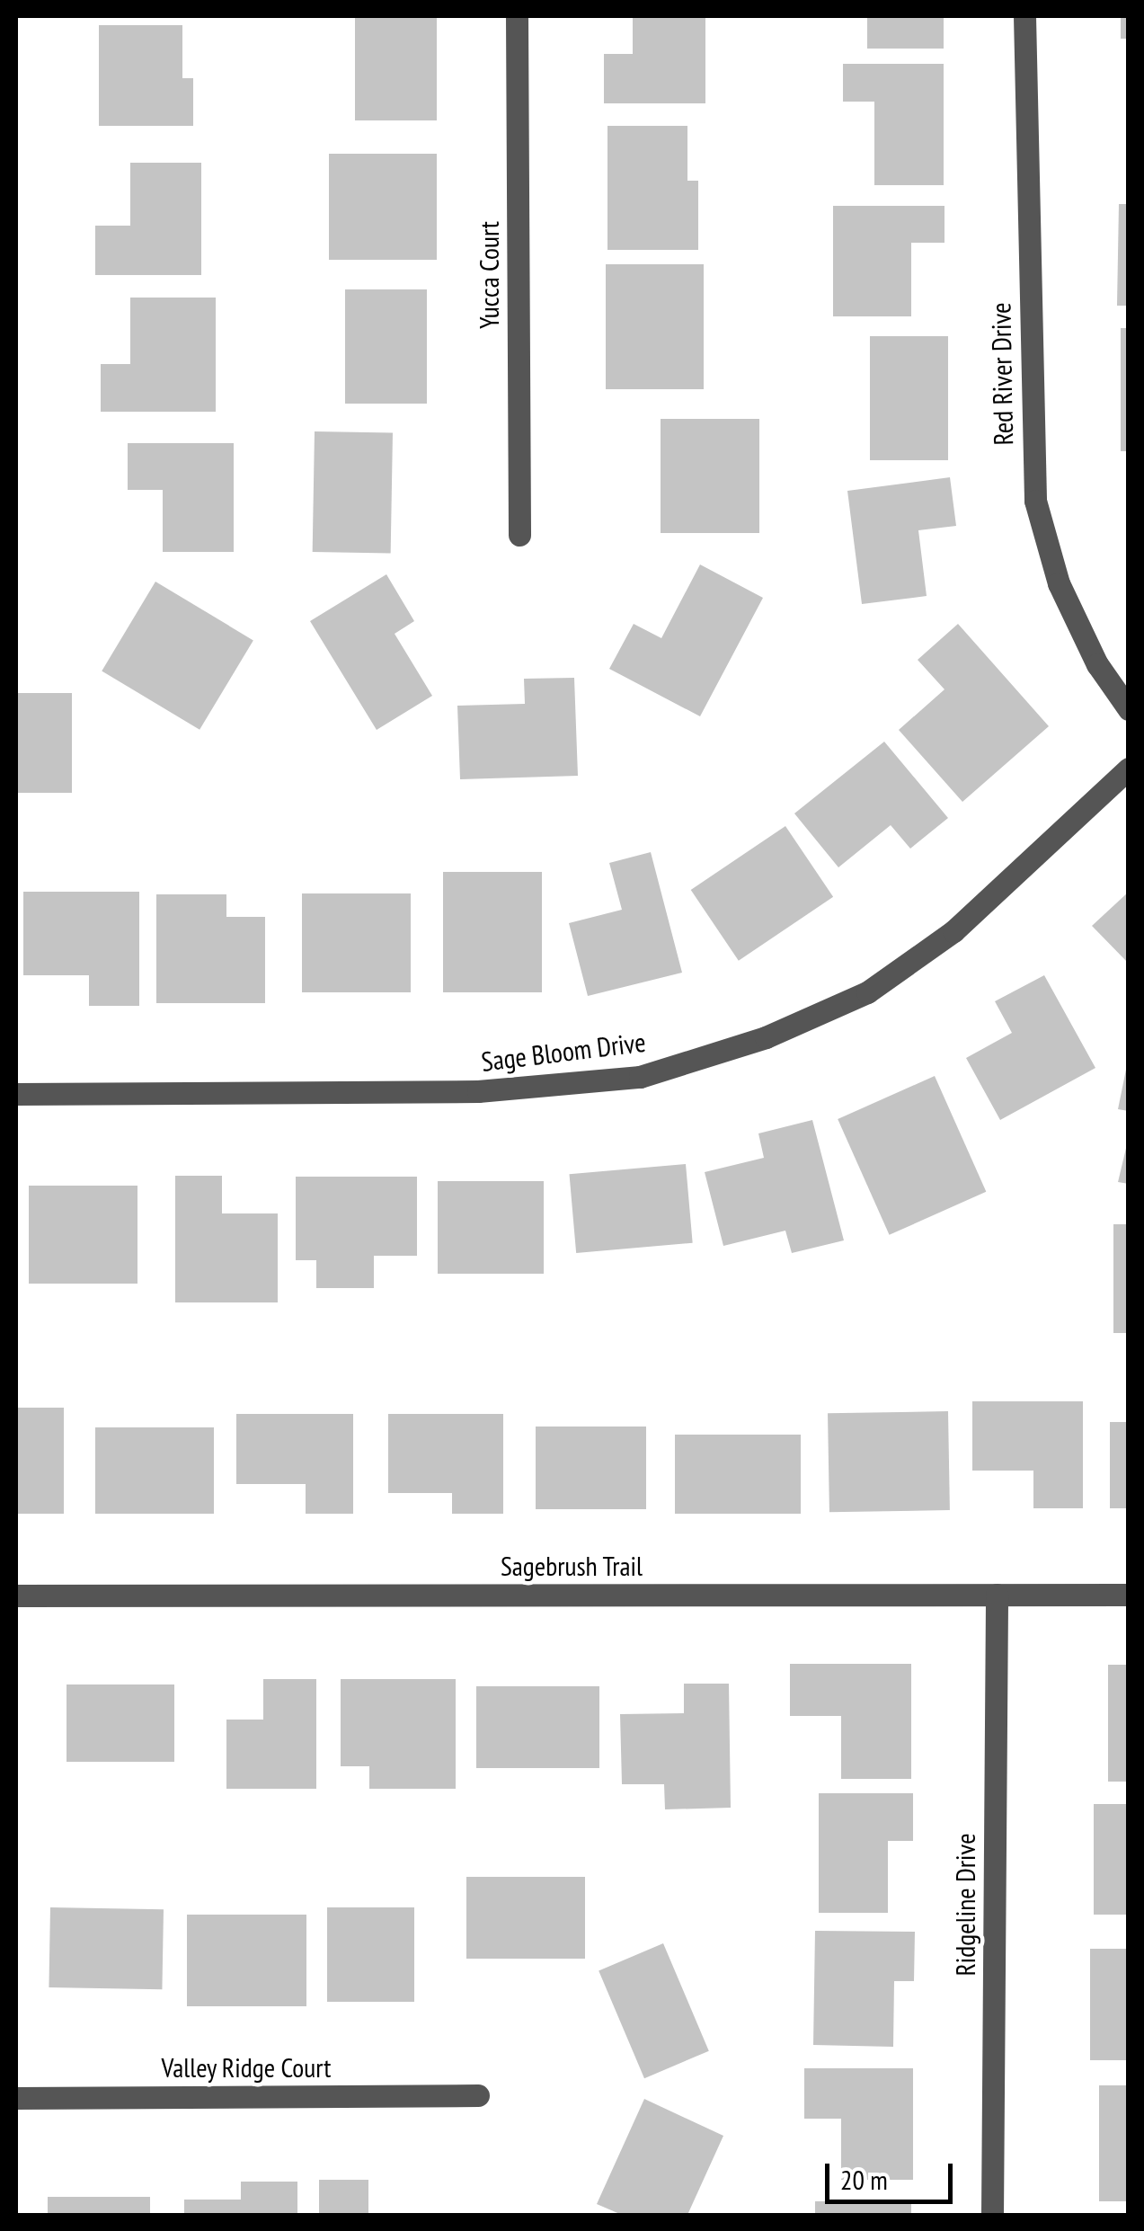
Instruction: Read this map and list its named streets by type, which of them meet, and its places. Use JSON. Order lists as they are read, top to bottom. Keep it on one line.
{"streets":{"street":["Yucca Court","Red River Drive","Sage Bloom Drive","Sagebrush Trail","Ridgeline Drive","Valley Ridge Court"]},"crossings":[["Sagebrush Trail","Ridgeline Drive"]],"scale_bar":"20 m"}
